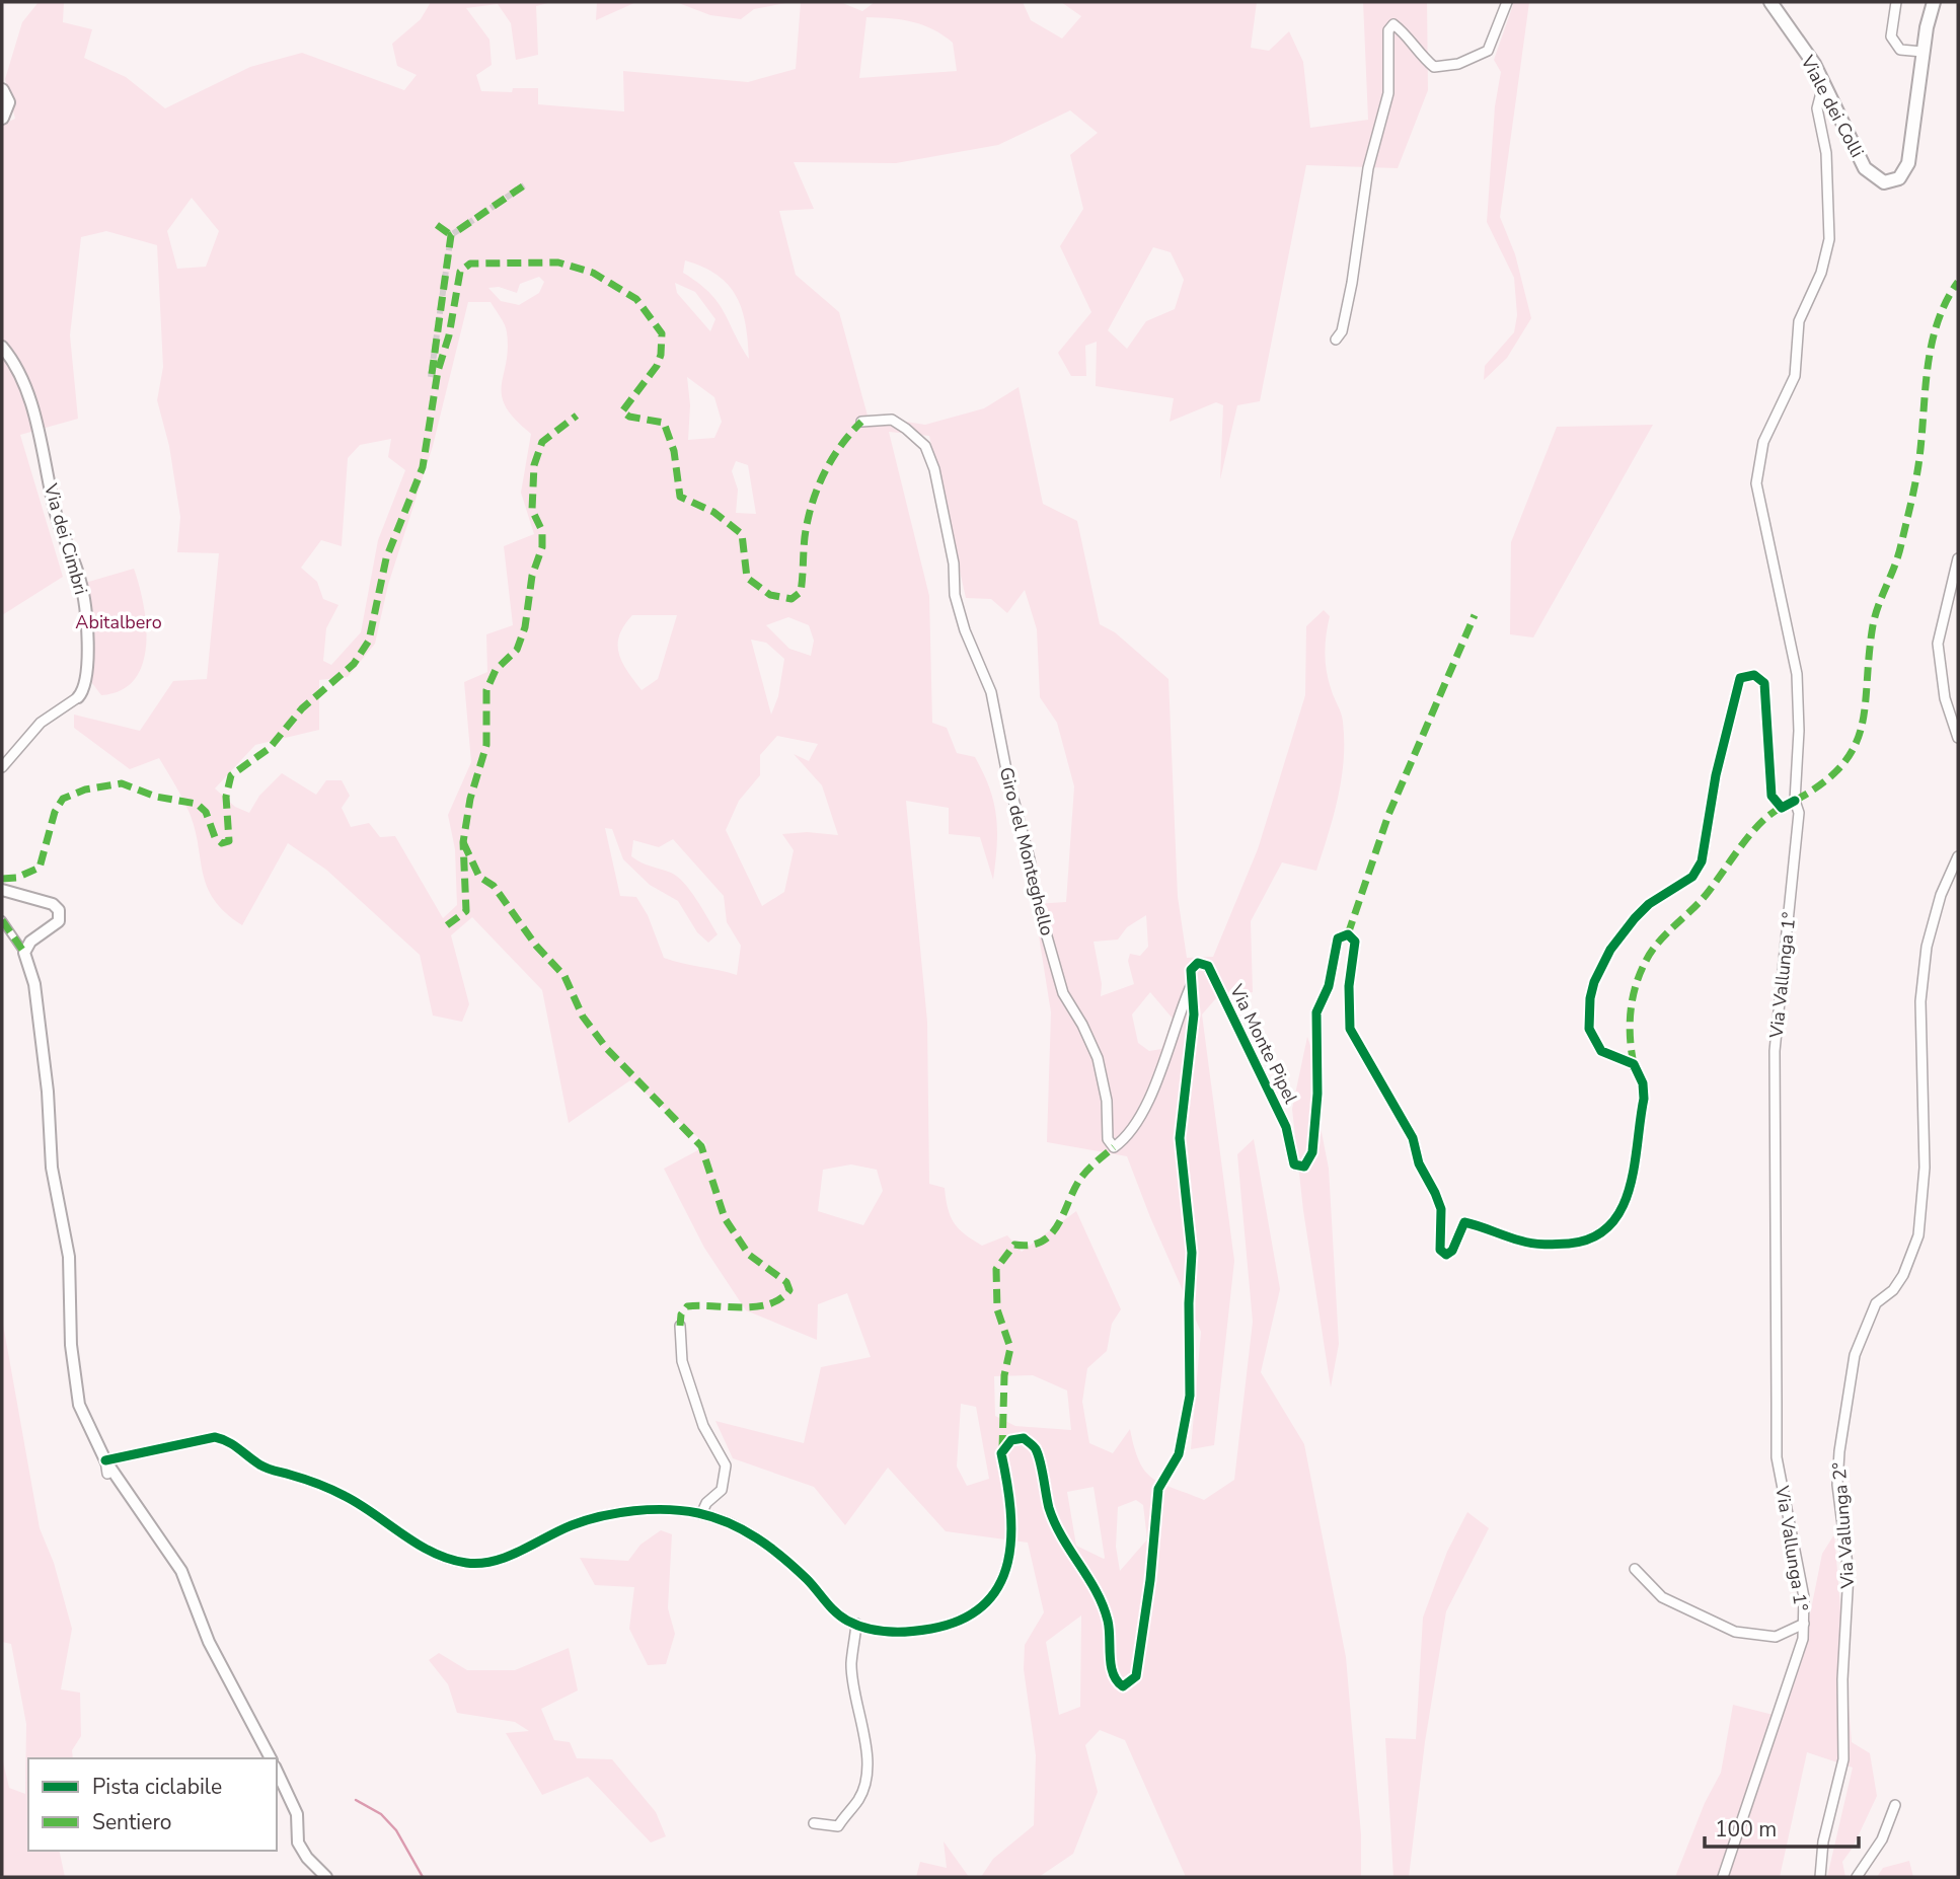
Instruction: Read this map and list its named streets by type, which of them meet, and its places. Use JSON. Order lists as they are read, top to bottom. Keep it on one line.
{"streets":{"main road":["Viale dei Colli"],"street":["Via dei Cimbri","Giro del Monteghello","Via Vallunga 1°","Via Monte Pipel","Via Vallunga 2°"]},"crossings":[["Viale dei Colli","Via Vallunga 1°"],["Giro del Monteghello","Via Monte Pipel"],["Via Vallunga 1°","Via Monte Pipel"]],"parks":["Abitalbero"],"legend":["Pista ciclabile","Sentiero"],"scale_bar":"100 m"}
